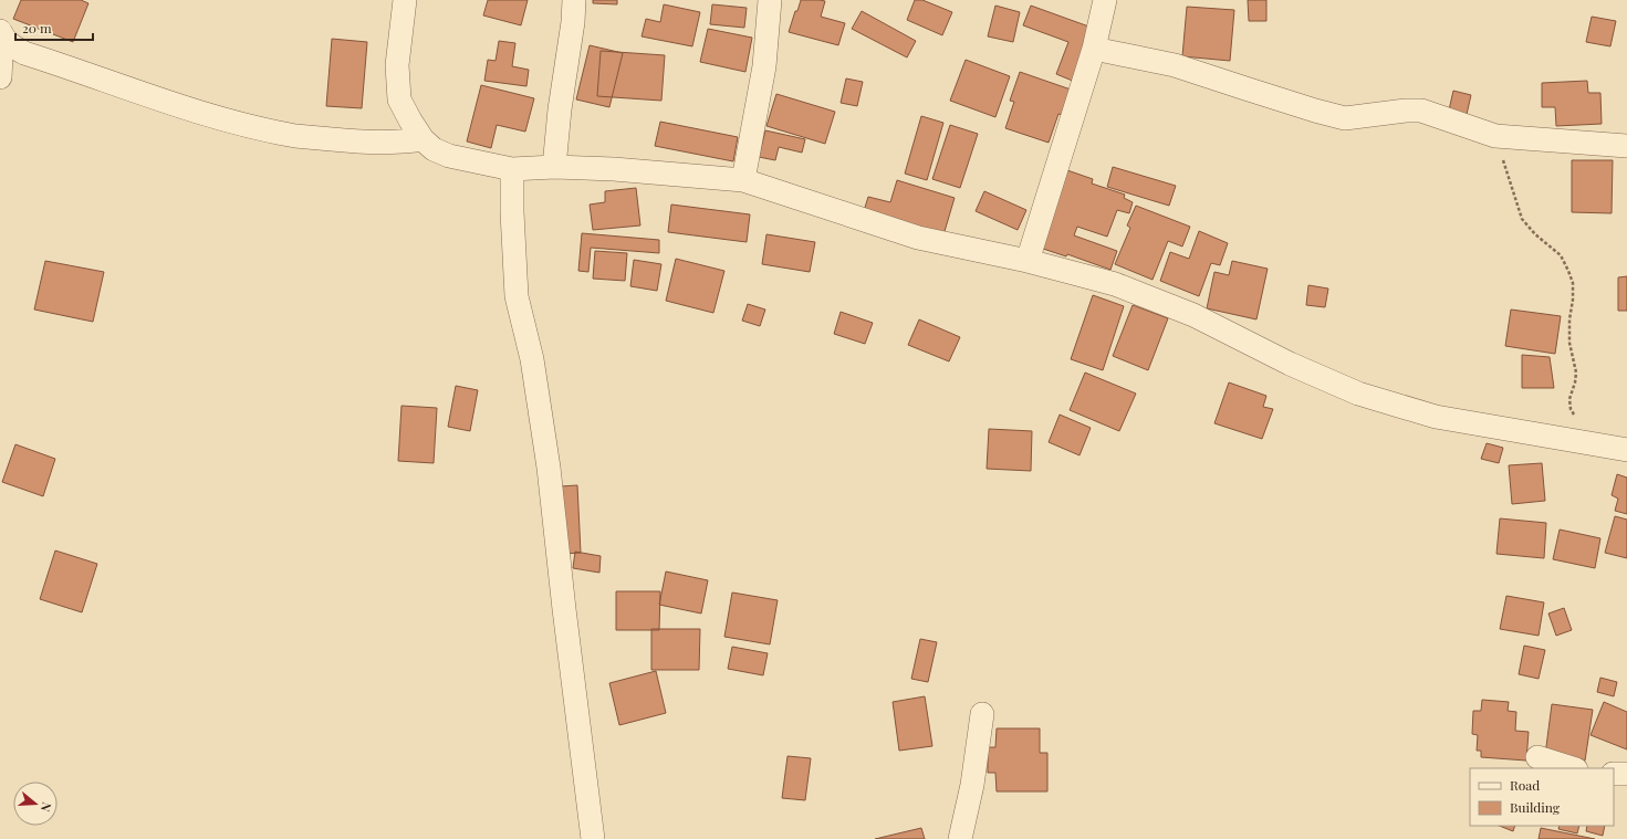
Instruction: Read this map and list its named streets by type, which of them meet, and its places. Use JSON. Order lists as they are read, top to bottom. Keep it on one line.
{"legend":["Road","Building"],"scale_bar":"20 m","north":"right"}
